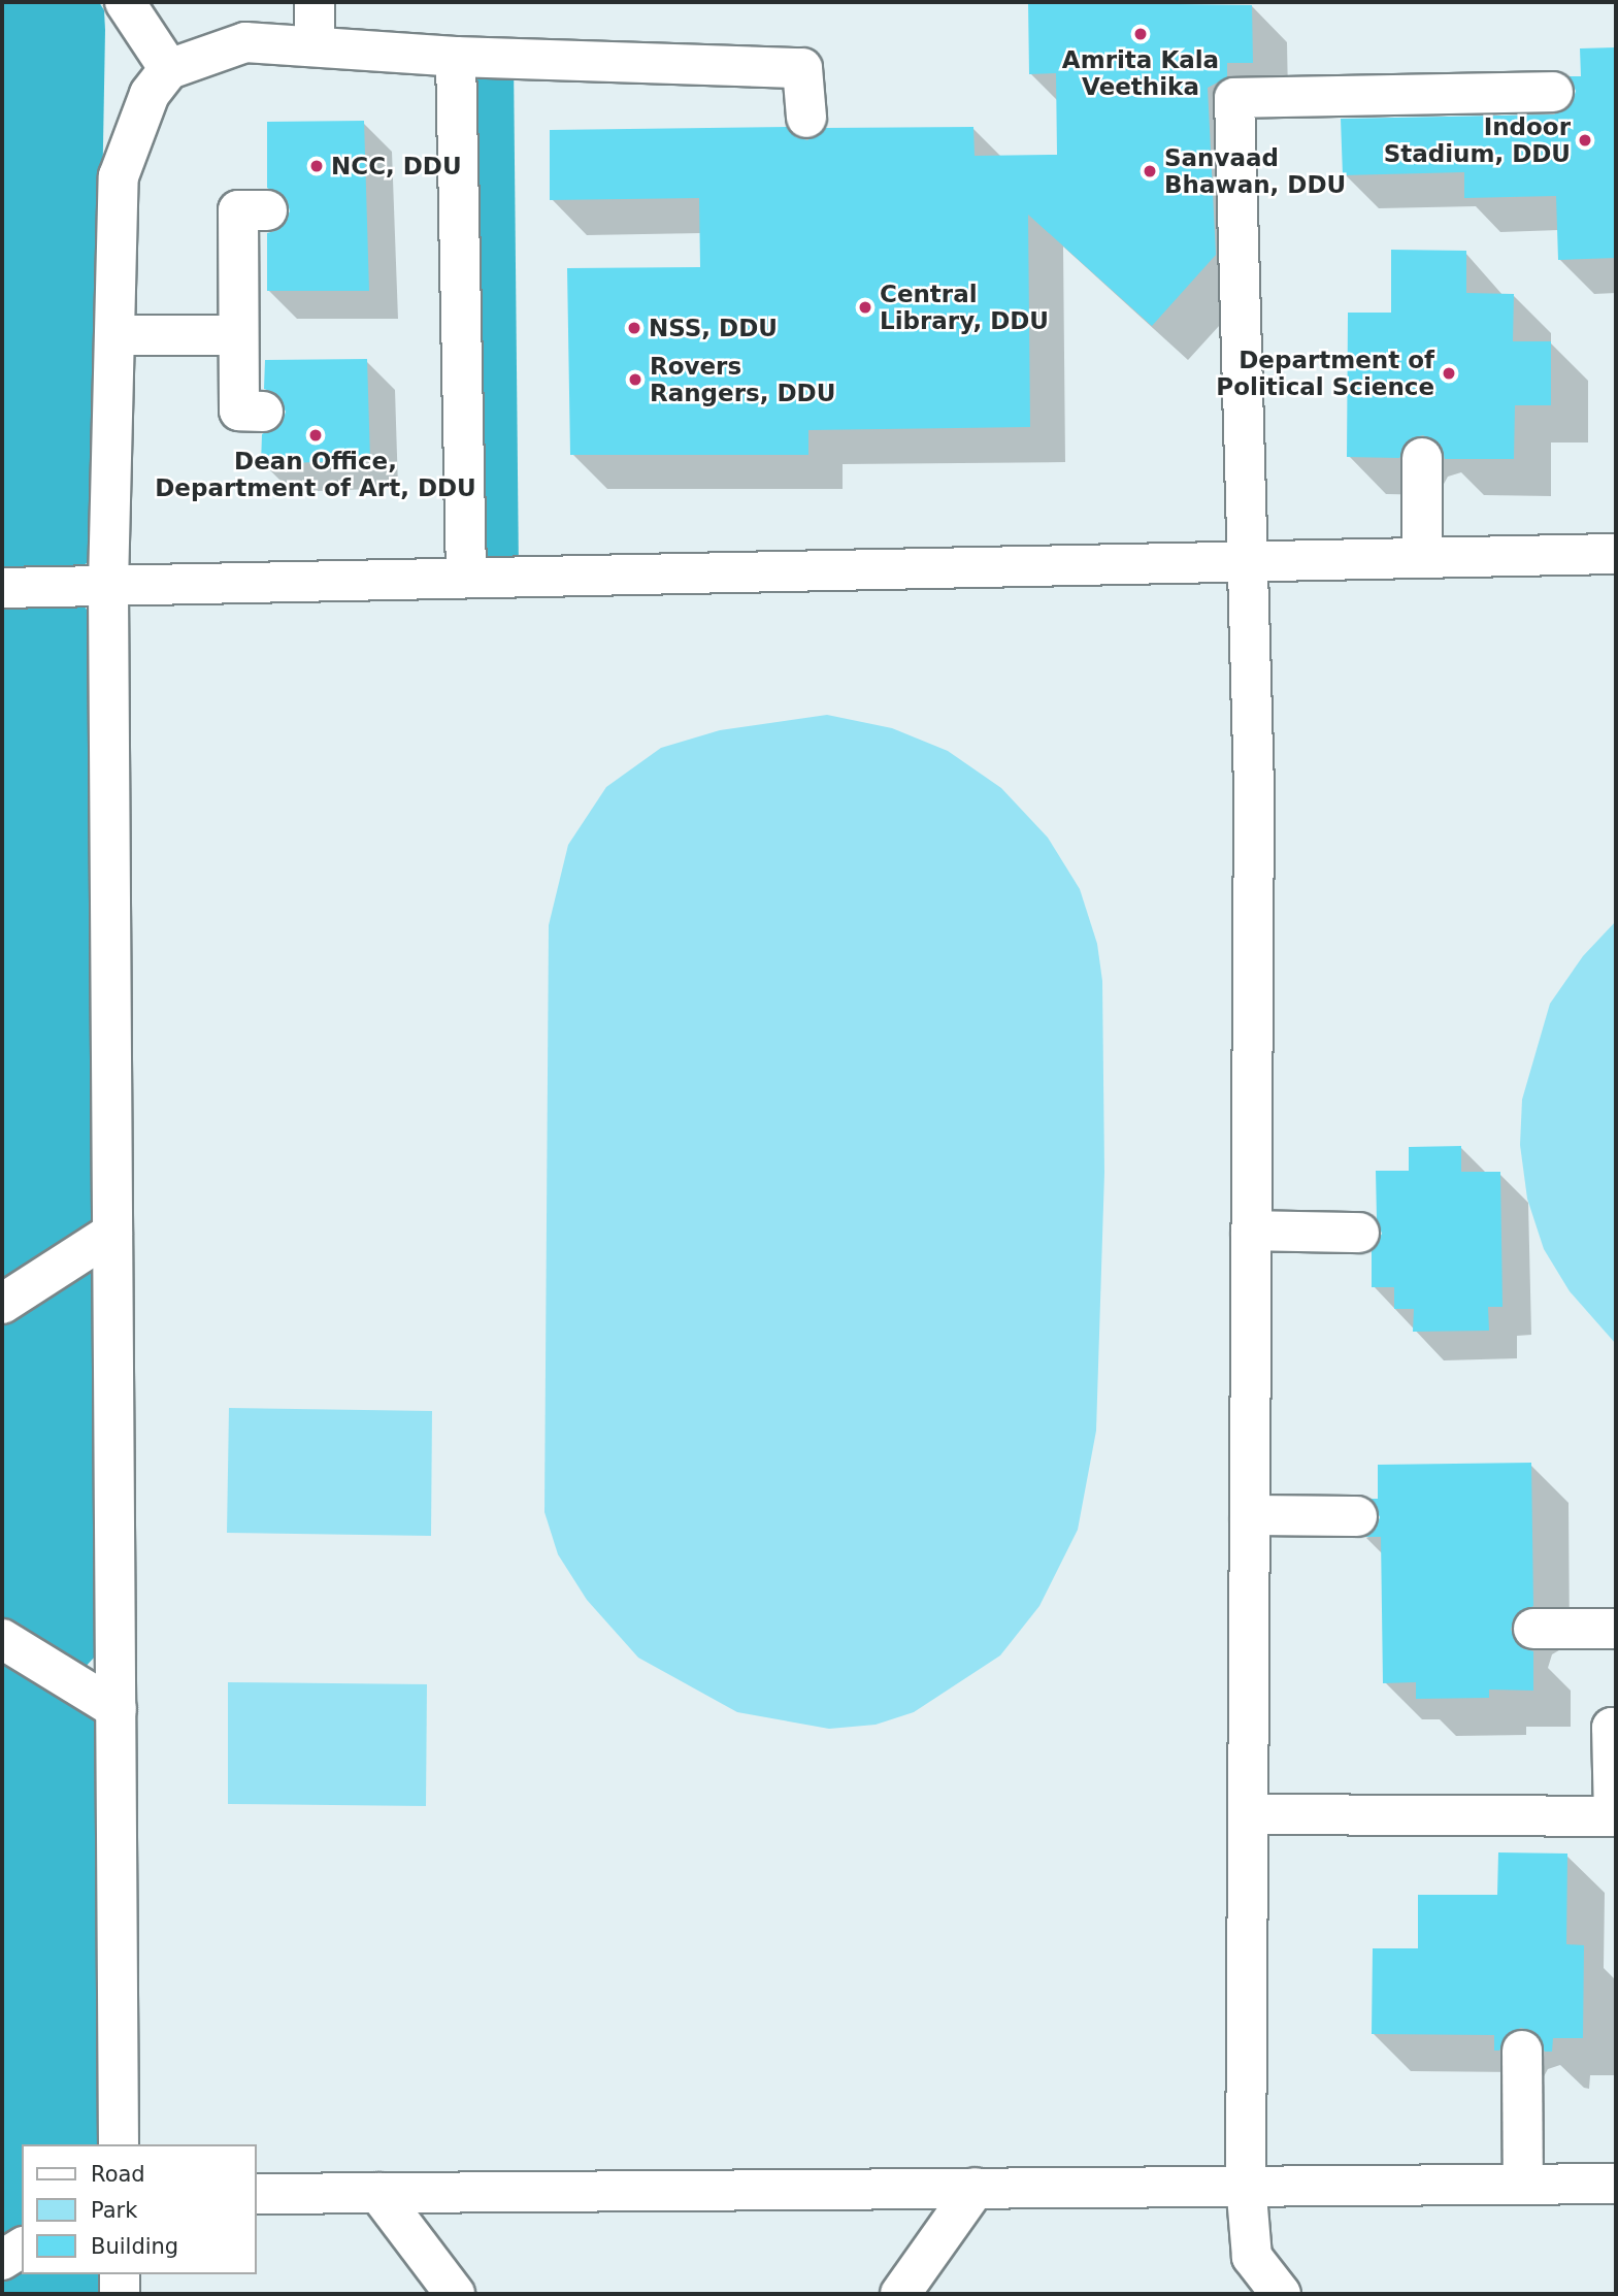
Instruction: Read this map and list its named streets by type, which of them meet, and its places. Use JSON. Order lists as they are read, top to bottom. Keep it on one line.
{"places":["Amrita Kala Veethika","Indoor Stadium, DDU","NCC, DDU","Sanvaad Bhawan, DDU","Central Library, DDU","NSS, DDU","Department of Political Science","Rovers Rangers, DDU","Dean Office, Department of Art, DDU"],"legend":["Road","Park","Building"]}
